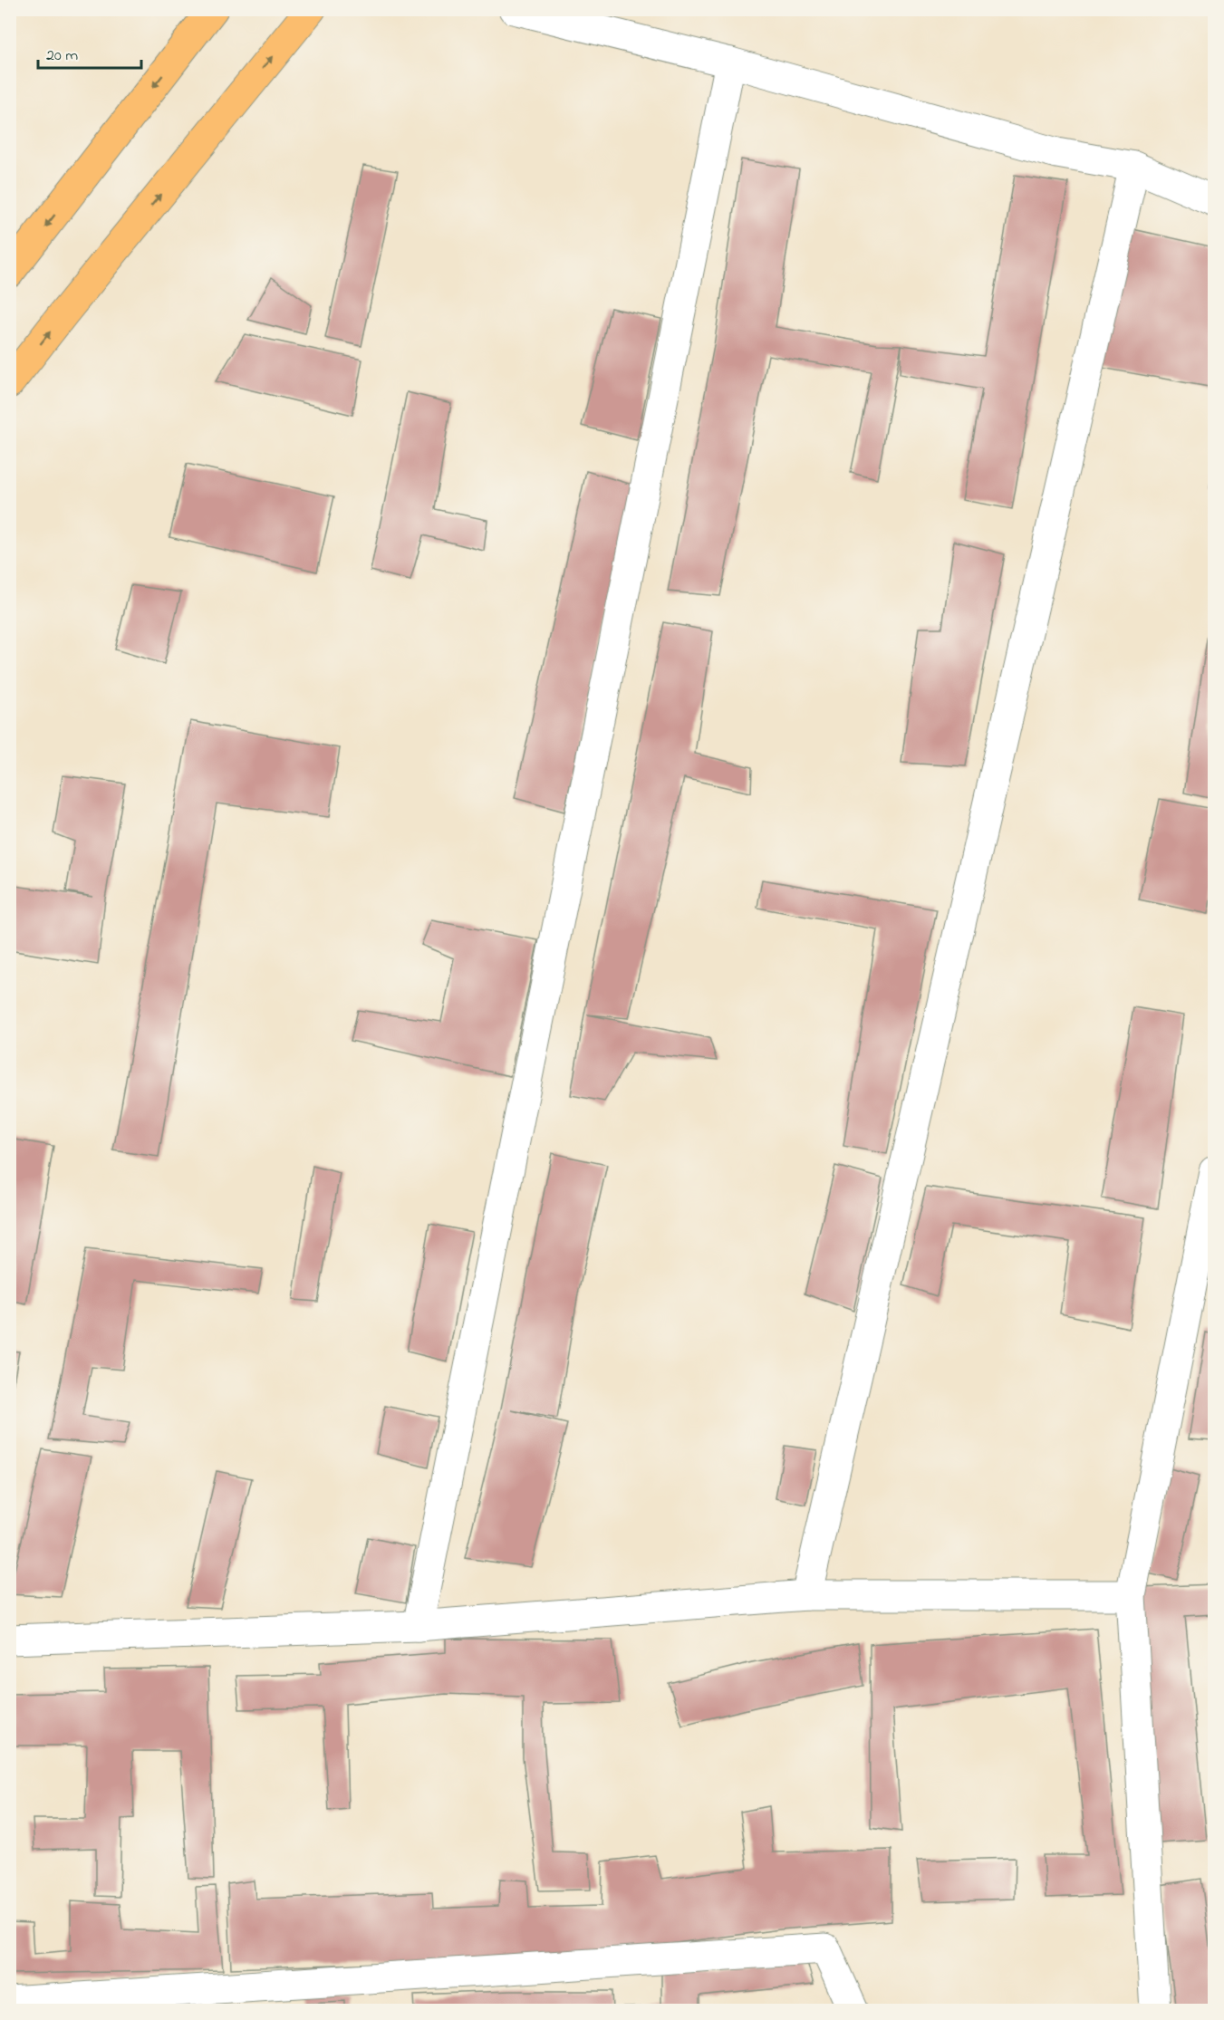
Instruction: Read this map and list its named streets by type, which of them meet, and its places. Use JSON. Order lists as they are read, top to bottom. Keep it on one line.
{"scale_bar":"20 m"}
